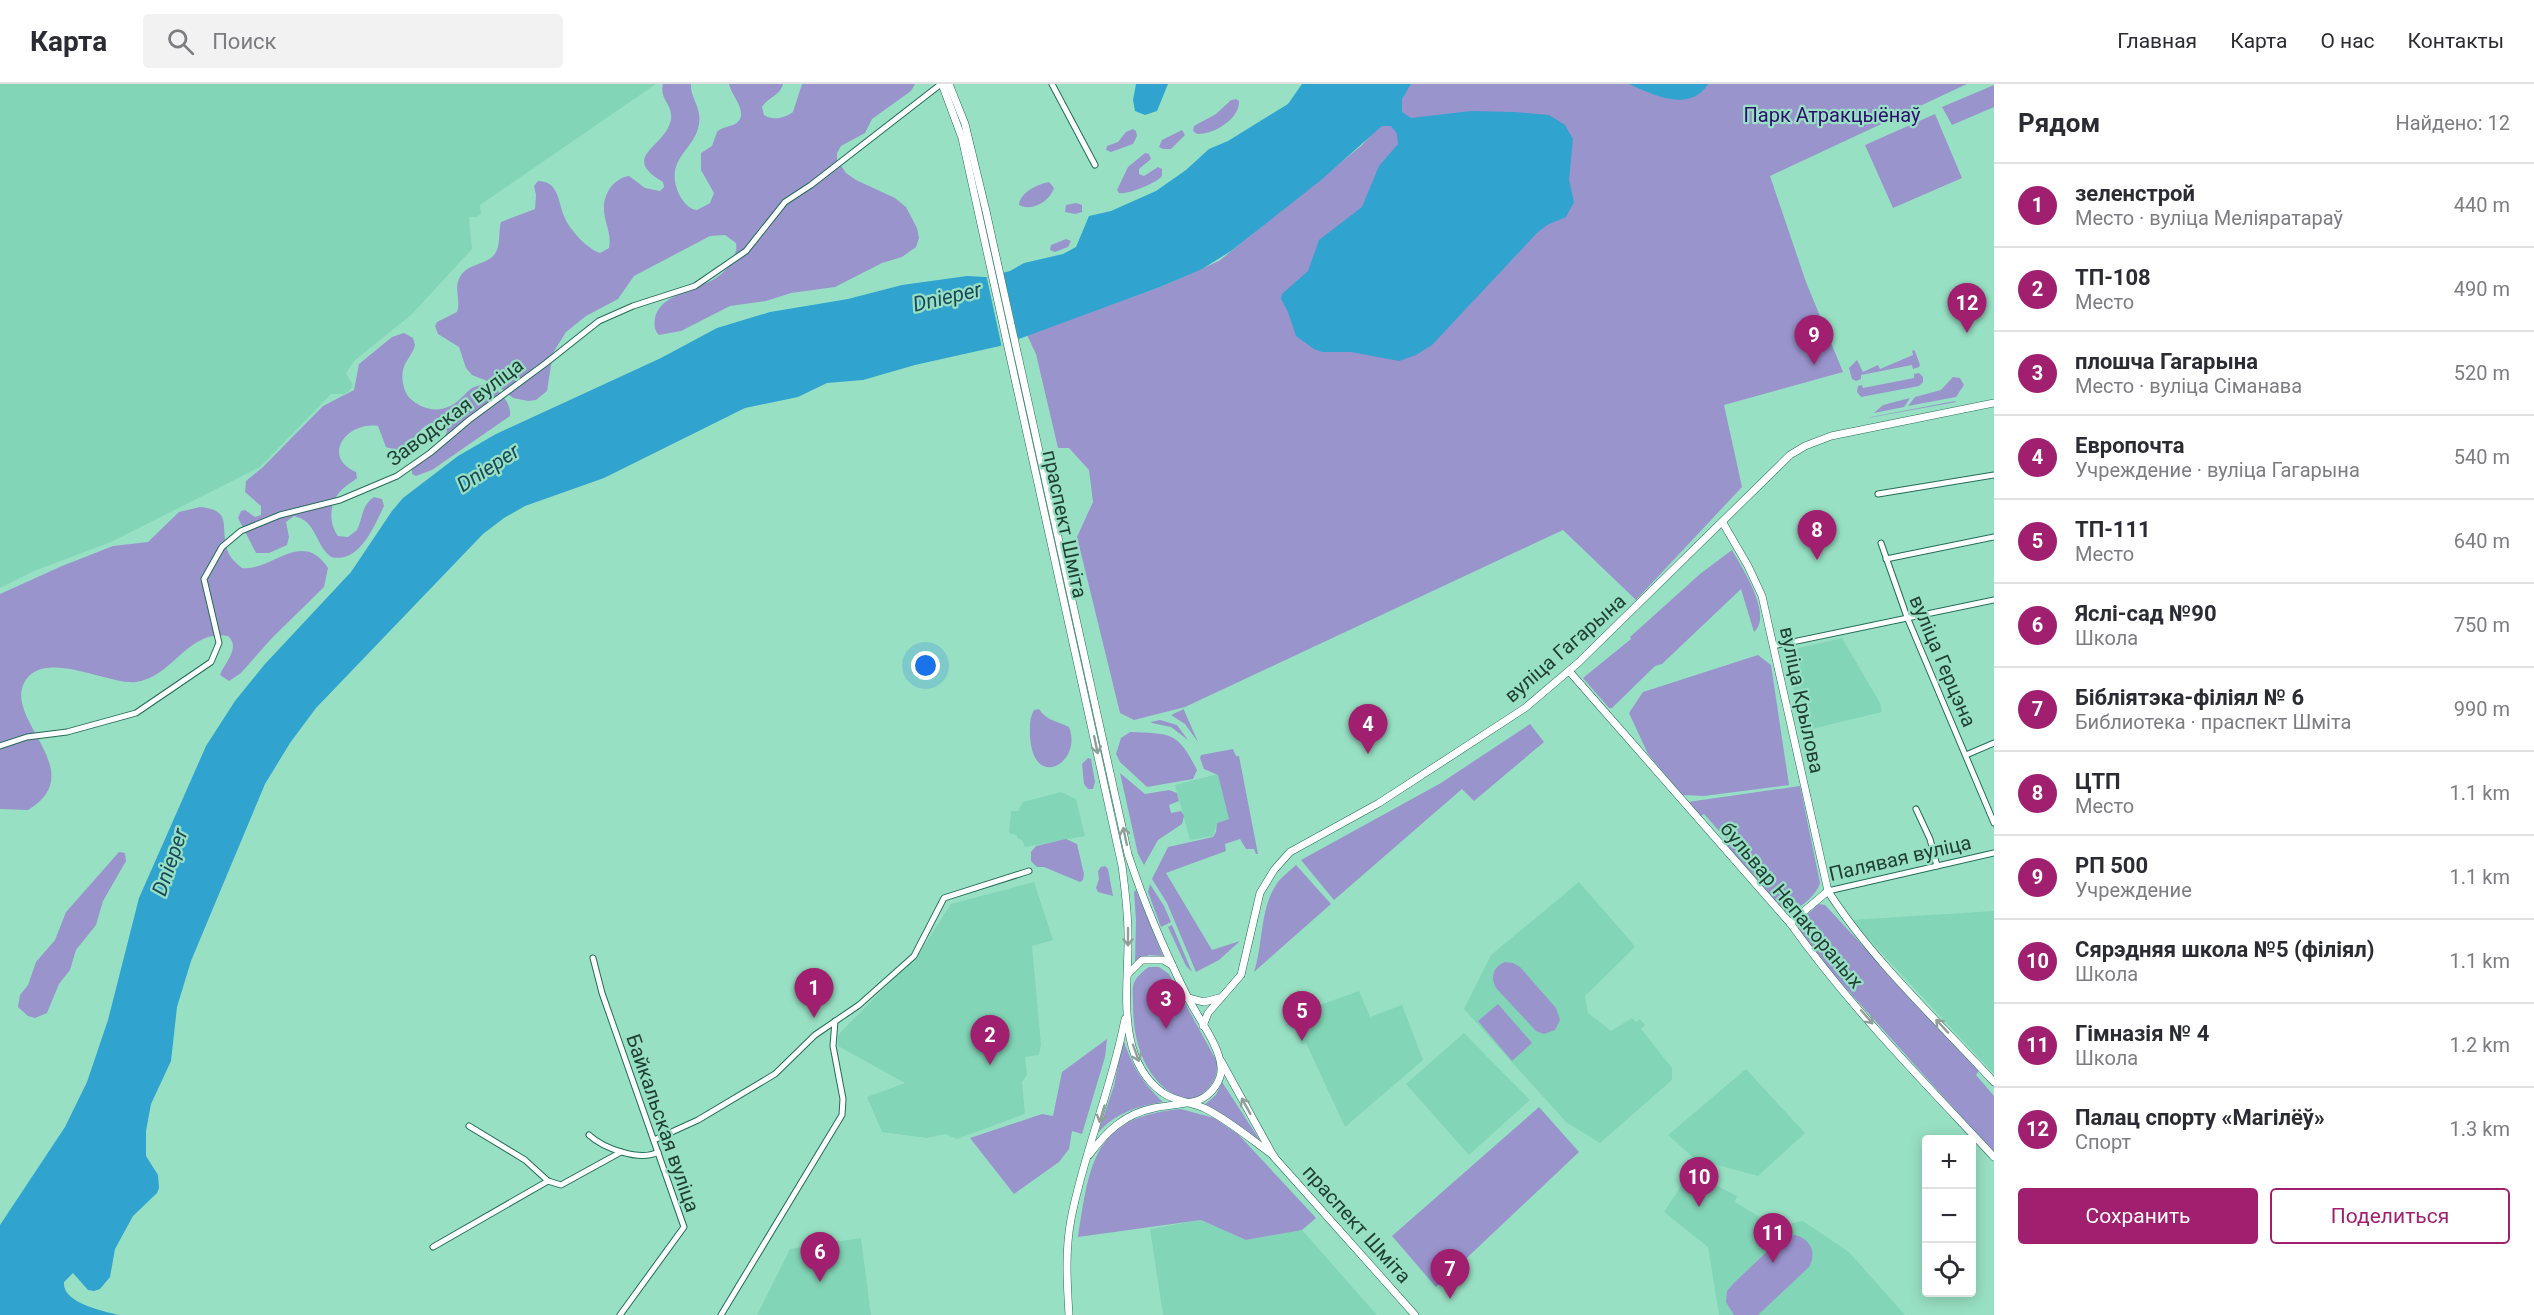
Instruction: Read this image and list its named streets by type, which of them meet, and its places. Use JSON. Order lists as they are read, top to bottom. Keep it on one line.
{"streets":{"main road":["праспект Шміта","вуліца Гагарына","вуліца Крылова","Палявая вуліца","бульвар Непакораных"],"street":["Заводская вуліца","вуліца Герцэна","Байкальская вуліца"]},"crossings":[["Заводская вуліца","праспект Шміта"],["праспект Шміта","вуліца Гагарына"],["вуліца Гагарына","вуліца Крылова"],["вуліца Гагарына","бульвар Непакораных"],["вуліца Крылова","Палявая вуліца"],["Палявая вуліца","бульвар Непакораных"]],"one_way":["вуліца Крылова","бульвар Непакораных"],"water":["Dnieper"],"parks":["Парк Атракцыёнаў"],"page":{"header":"Карта","search":"Поиск","nav":["Главная","Карта","О нас","Контакты"],"heading":["Рядом","Найдено: 12"],"list":[{"mark":"1","name":"зеленстрой","note":"Место · вуліца Меліяратараў","value":"440 m"},{"mark":"2","name":"ТП-108","note":"Место","value":"490 m"},{"mark":"3","name":"плошча Гагарына","note":"Место · вуліца Сіманава","value":"520 m"},{"mark":"4","name":"Европочта","note":"Учреждение · вуліца Гагарына","value":"540 m"},{"mark":"5","name":"ТП-111","note":"Место","value":"640 m"},{"mark":"6","name":"Яслі-сад №90","note":"Школа","value":"750 m"},{"mark":"7","name":"Бібліятэка-філіял № 6","note":"Библиотека · праспект Шміта","value":"990 m"},{"mark":"8","name":"ЦТП","note":"Место","value":"1.1 km"},{"mark":"9","name":"РП 500","note":"Учреждение","value":"1.1 km"},{"mark":"10","name":"Сярэдняя школа №5 (філіял)","note":"Школа","value":"1.1 km"},{"mark":"11","name":"Гімназія № 4","note":"Школа","value":"1.2 km"},{"mark":"12","name":"Палац спорту «Магілёў»","note":"Спорт","value":"1.3 km"}],"pins":["12","9","8","4","1","3","5","2","10","11","6","7"],"map_buttons":["+","−"],"buttons":["Сохранить","Поделиться"]}}
